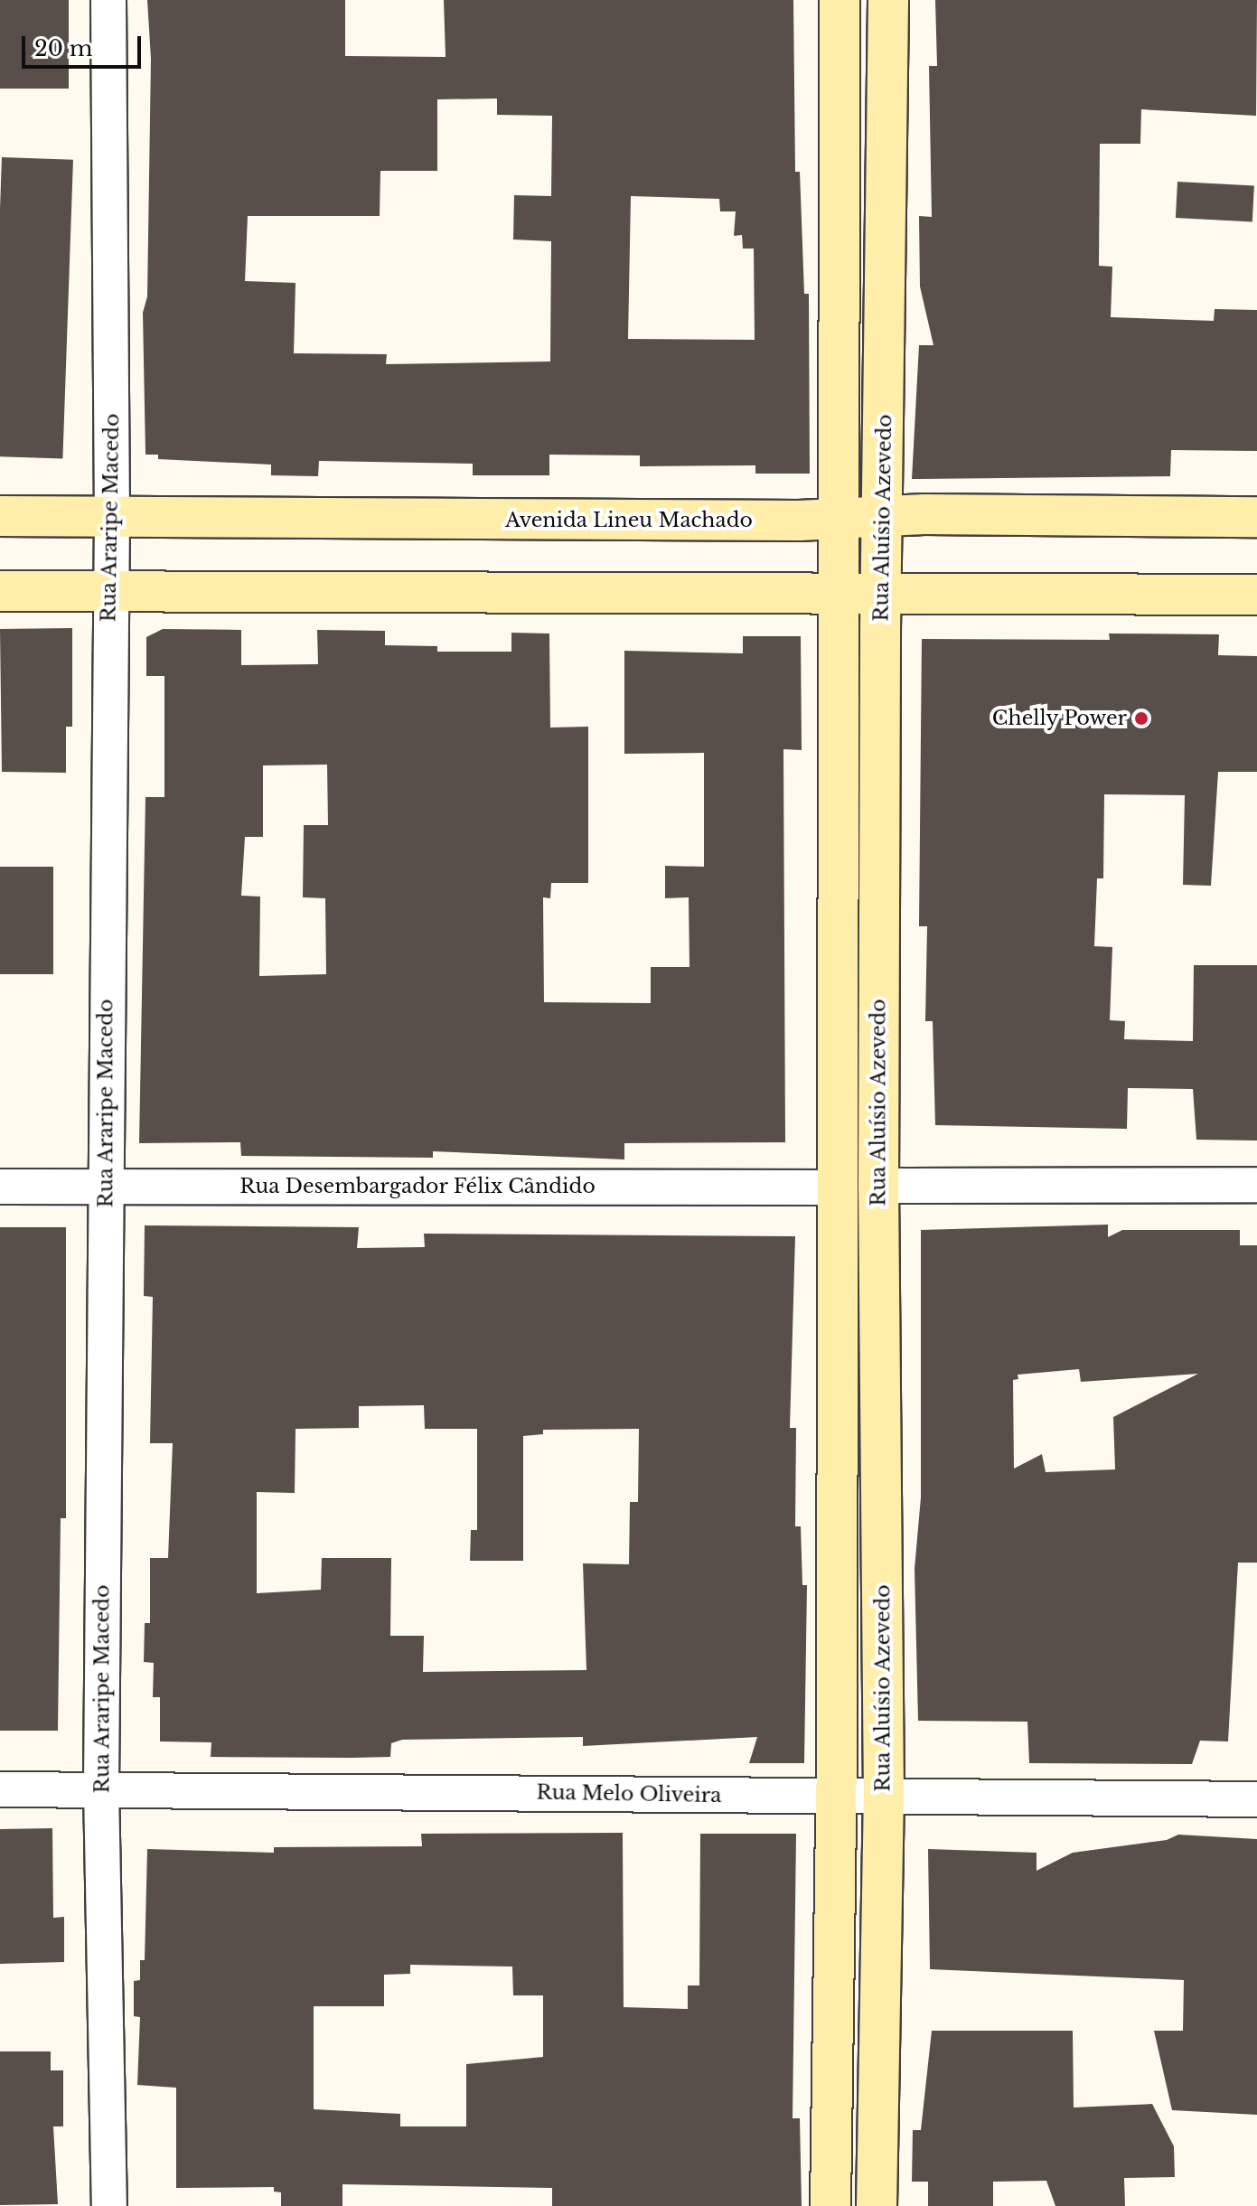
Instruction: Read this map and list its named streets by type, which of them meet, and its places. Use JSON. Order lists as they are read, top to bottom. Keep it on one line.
{"streets":{"main road":["Rua Aluísio Azevedo","Avenida Lineu Machado"],"street":["Rua Araripe Macedo","Rua Desembargador Félix Cândido","Rua Melo Oliveira"]},"crossings":[["Rua Araripe Macedo","Avenida Lineu Machado"],["Rua Araripe Macedo","Rua Desembargador Félix Cândido"],["Rua Araripe Macedo","Rua Melo Oliveira"],["Rua Aluísio Azevedo","Avenida Lineu Machado"],["Rua Aluísio Azevedo","Rua Desembargador Félix Cândido"],["Rua Aluísio Azevedo","Rua Melo Oliveira"]],"places":["Chelly Power"],"scale_bar":"20 m"}
